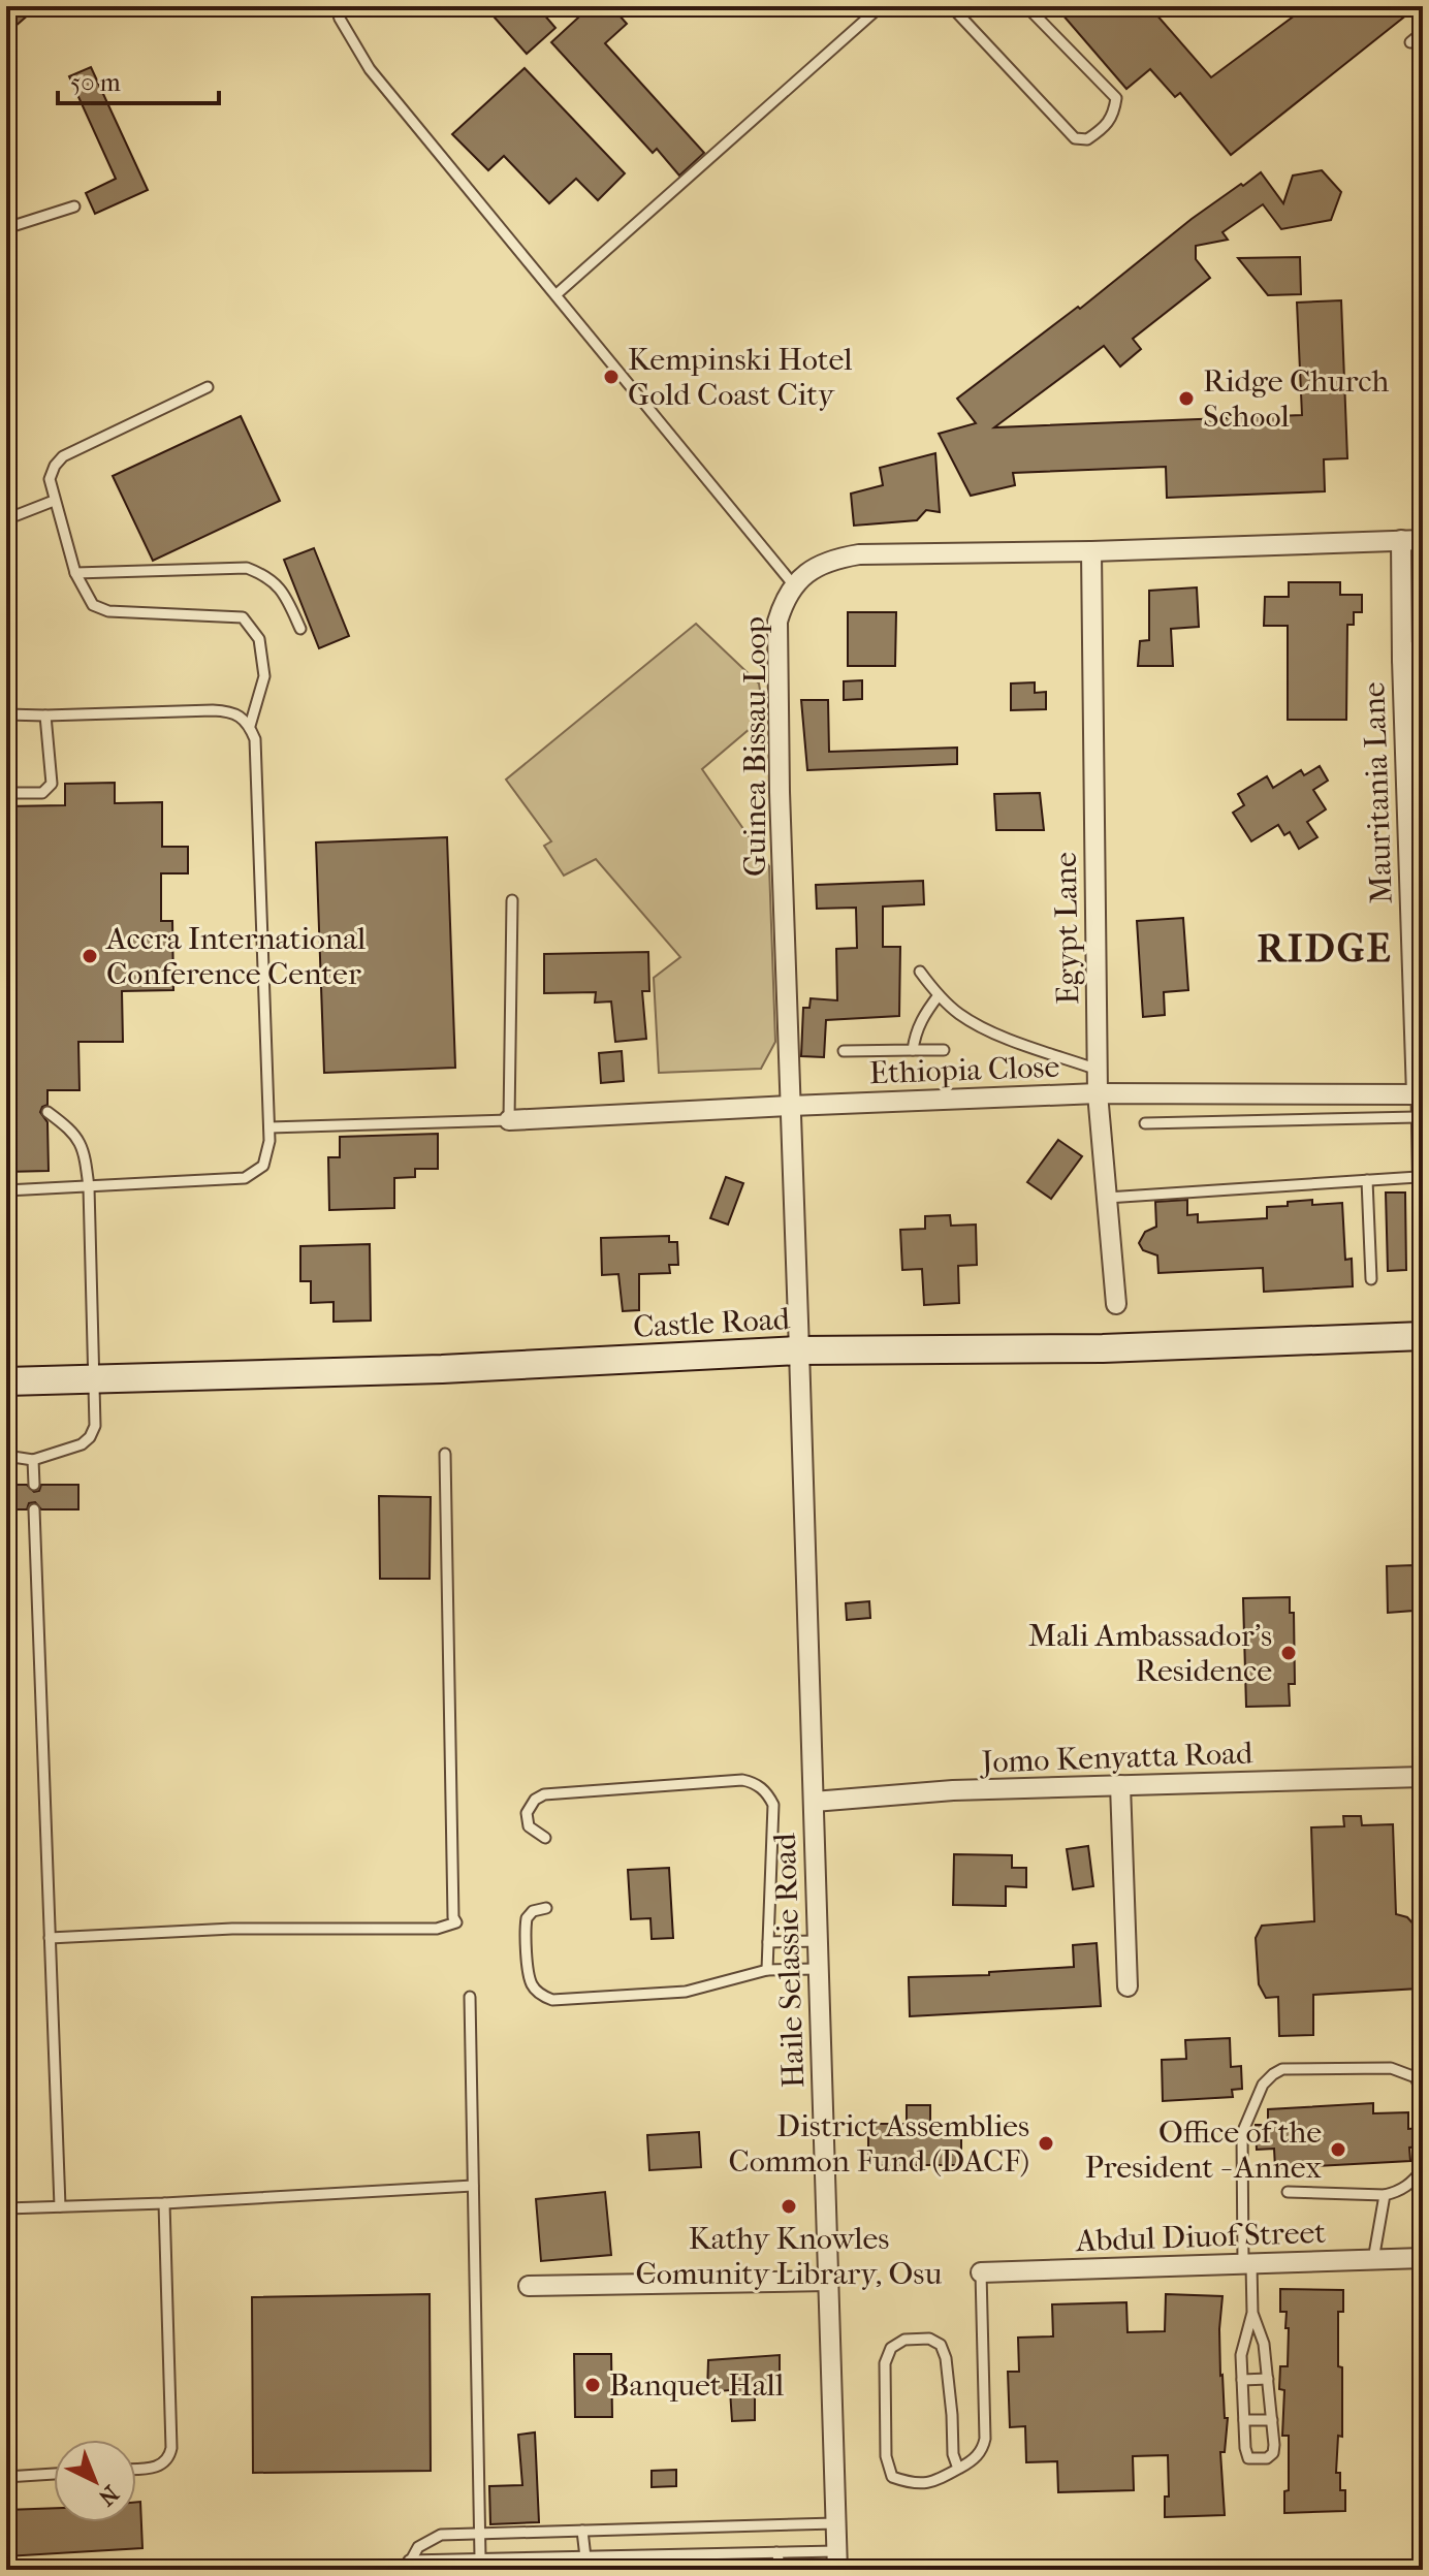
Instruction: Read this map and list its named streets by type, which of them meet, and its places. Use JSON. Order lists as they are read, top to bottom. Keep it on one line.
{"streets":{"main road":["Castle Road"],"street":["Guinea Bissau Loop","Mauritania Lane","Egypt Lane","Ethiopia Close","Jomo Kenyatta Road","Haile Selassie Road","Abdul Diuof Street"]},"crossings":[["Guinea Bissau Loop","Mauritania Lane"],["Guinea Bissau Loop","Egypt Lane"],["Guinea Bissau Loop","Ethiopia Close"],["Guinea Bissau Loop","Castle Road"],["Guinea Bissau Loop","Haile Selassie Road"],["Mauritania Lane","Ethiopia Close"],["Egypt Lane","Ethiopia Close"],["Castle Road","Haile Selassie Road"],["Jomo Kenyatta Road","Haile Selassie Road"]],"districts":["RIDGE"],"places":["Kempinski Hotel Gold Coast City","Ridge Church School","Accra International Conference Center","Mali Ambassador's Residence","District Assemblies Common Fund (DACF)","Office of the President - Annex","Kathy Knowles Comunity Library, Osu","Banquet Hall"],"scale_bar":"50 m","north":"bottom right"}
